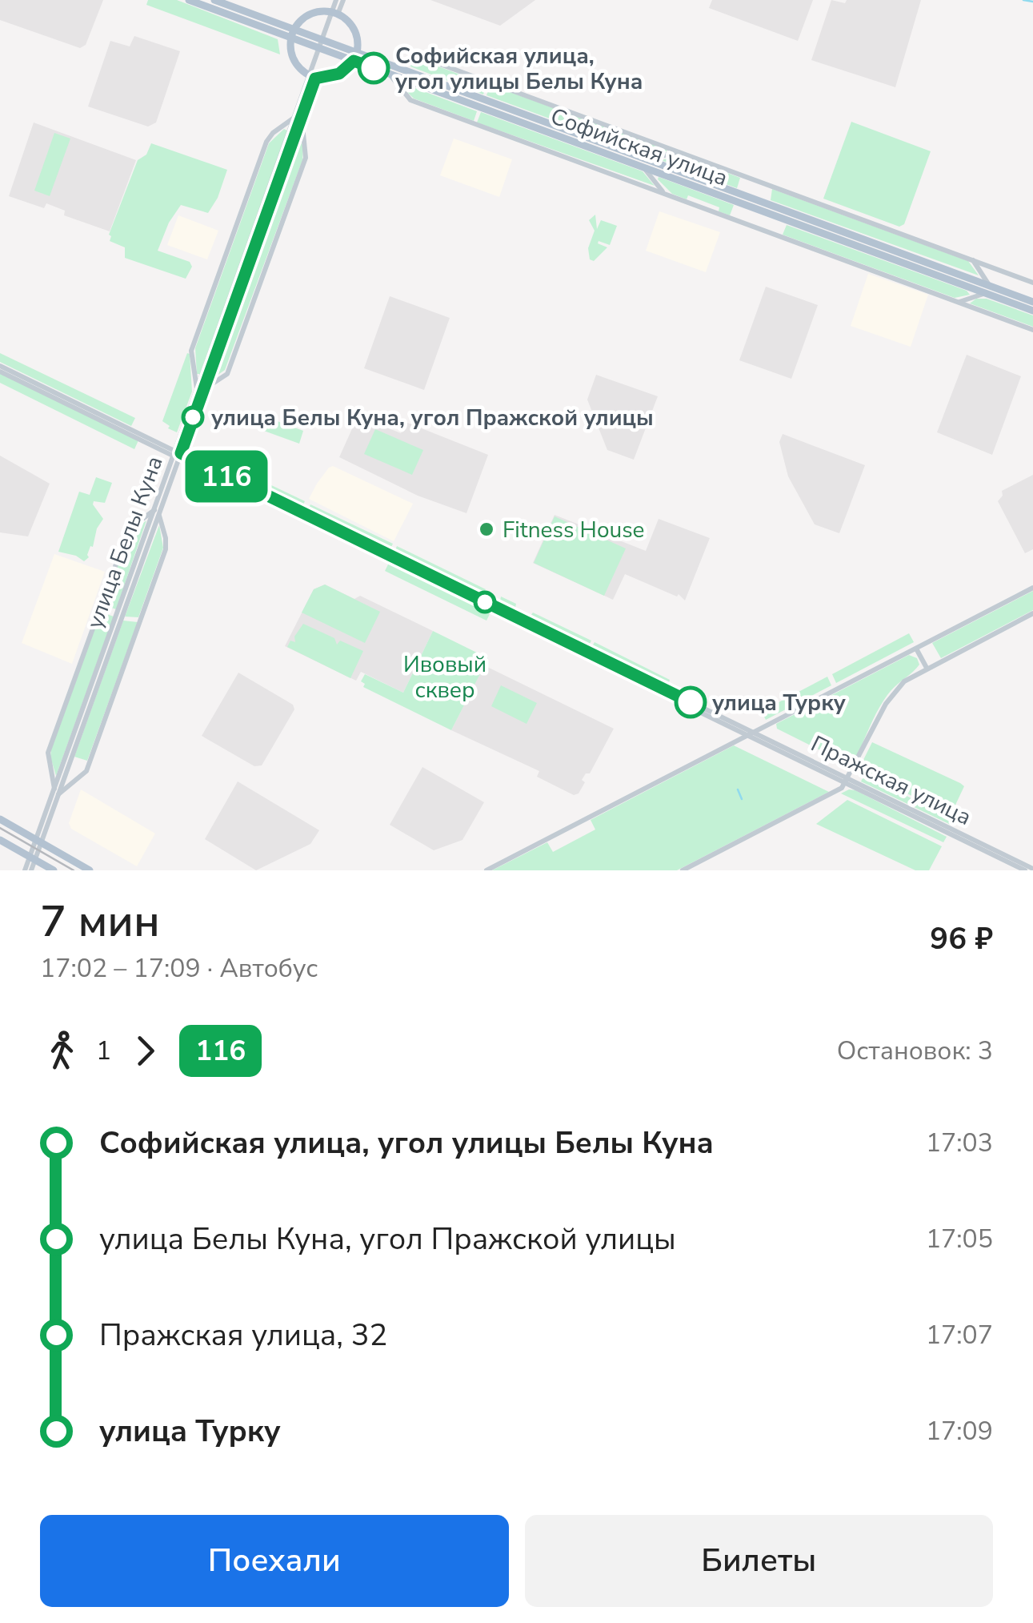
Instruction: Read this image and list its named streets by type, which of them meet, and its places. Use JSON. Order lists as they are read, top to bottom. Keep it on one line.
{"streets":{"main road":["Софийская улица"],"street":["улица Белы Куна","Пражская улица"]},"crossings":[["Софийская улица","улица Белы Куна"],["улица Белы Куна","Пражская улица"]],"parks":["Ивовый сквер"],"places":["Софийская улица, угол улицы Белы Куна","улица Белы Куна, угол Пражской улицы","Fitness House","улица Турку"],"lines":["bus line 116"],"page":{"on_map":"116","heading":["7 мин","17:02 – 17:09 · Автобус","96 ₽"],"legs":["1","116","Остановок: 3"],"list":[{"name":"Софийская улица, угол улицы Белы Куна","value":"17:03"},{"name":"улица Белы Куна, угол Пражской улицы","value":"17:05"},{"name":"Пражская улица, 32","value":"17:07"},{"name":"улица Турку","value":"17:09"}],"buttons":["Поехали","Билеты"]}}
